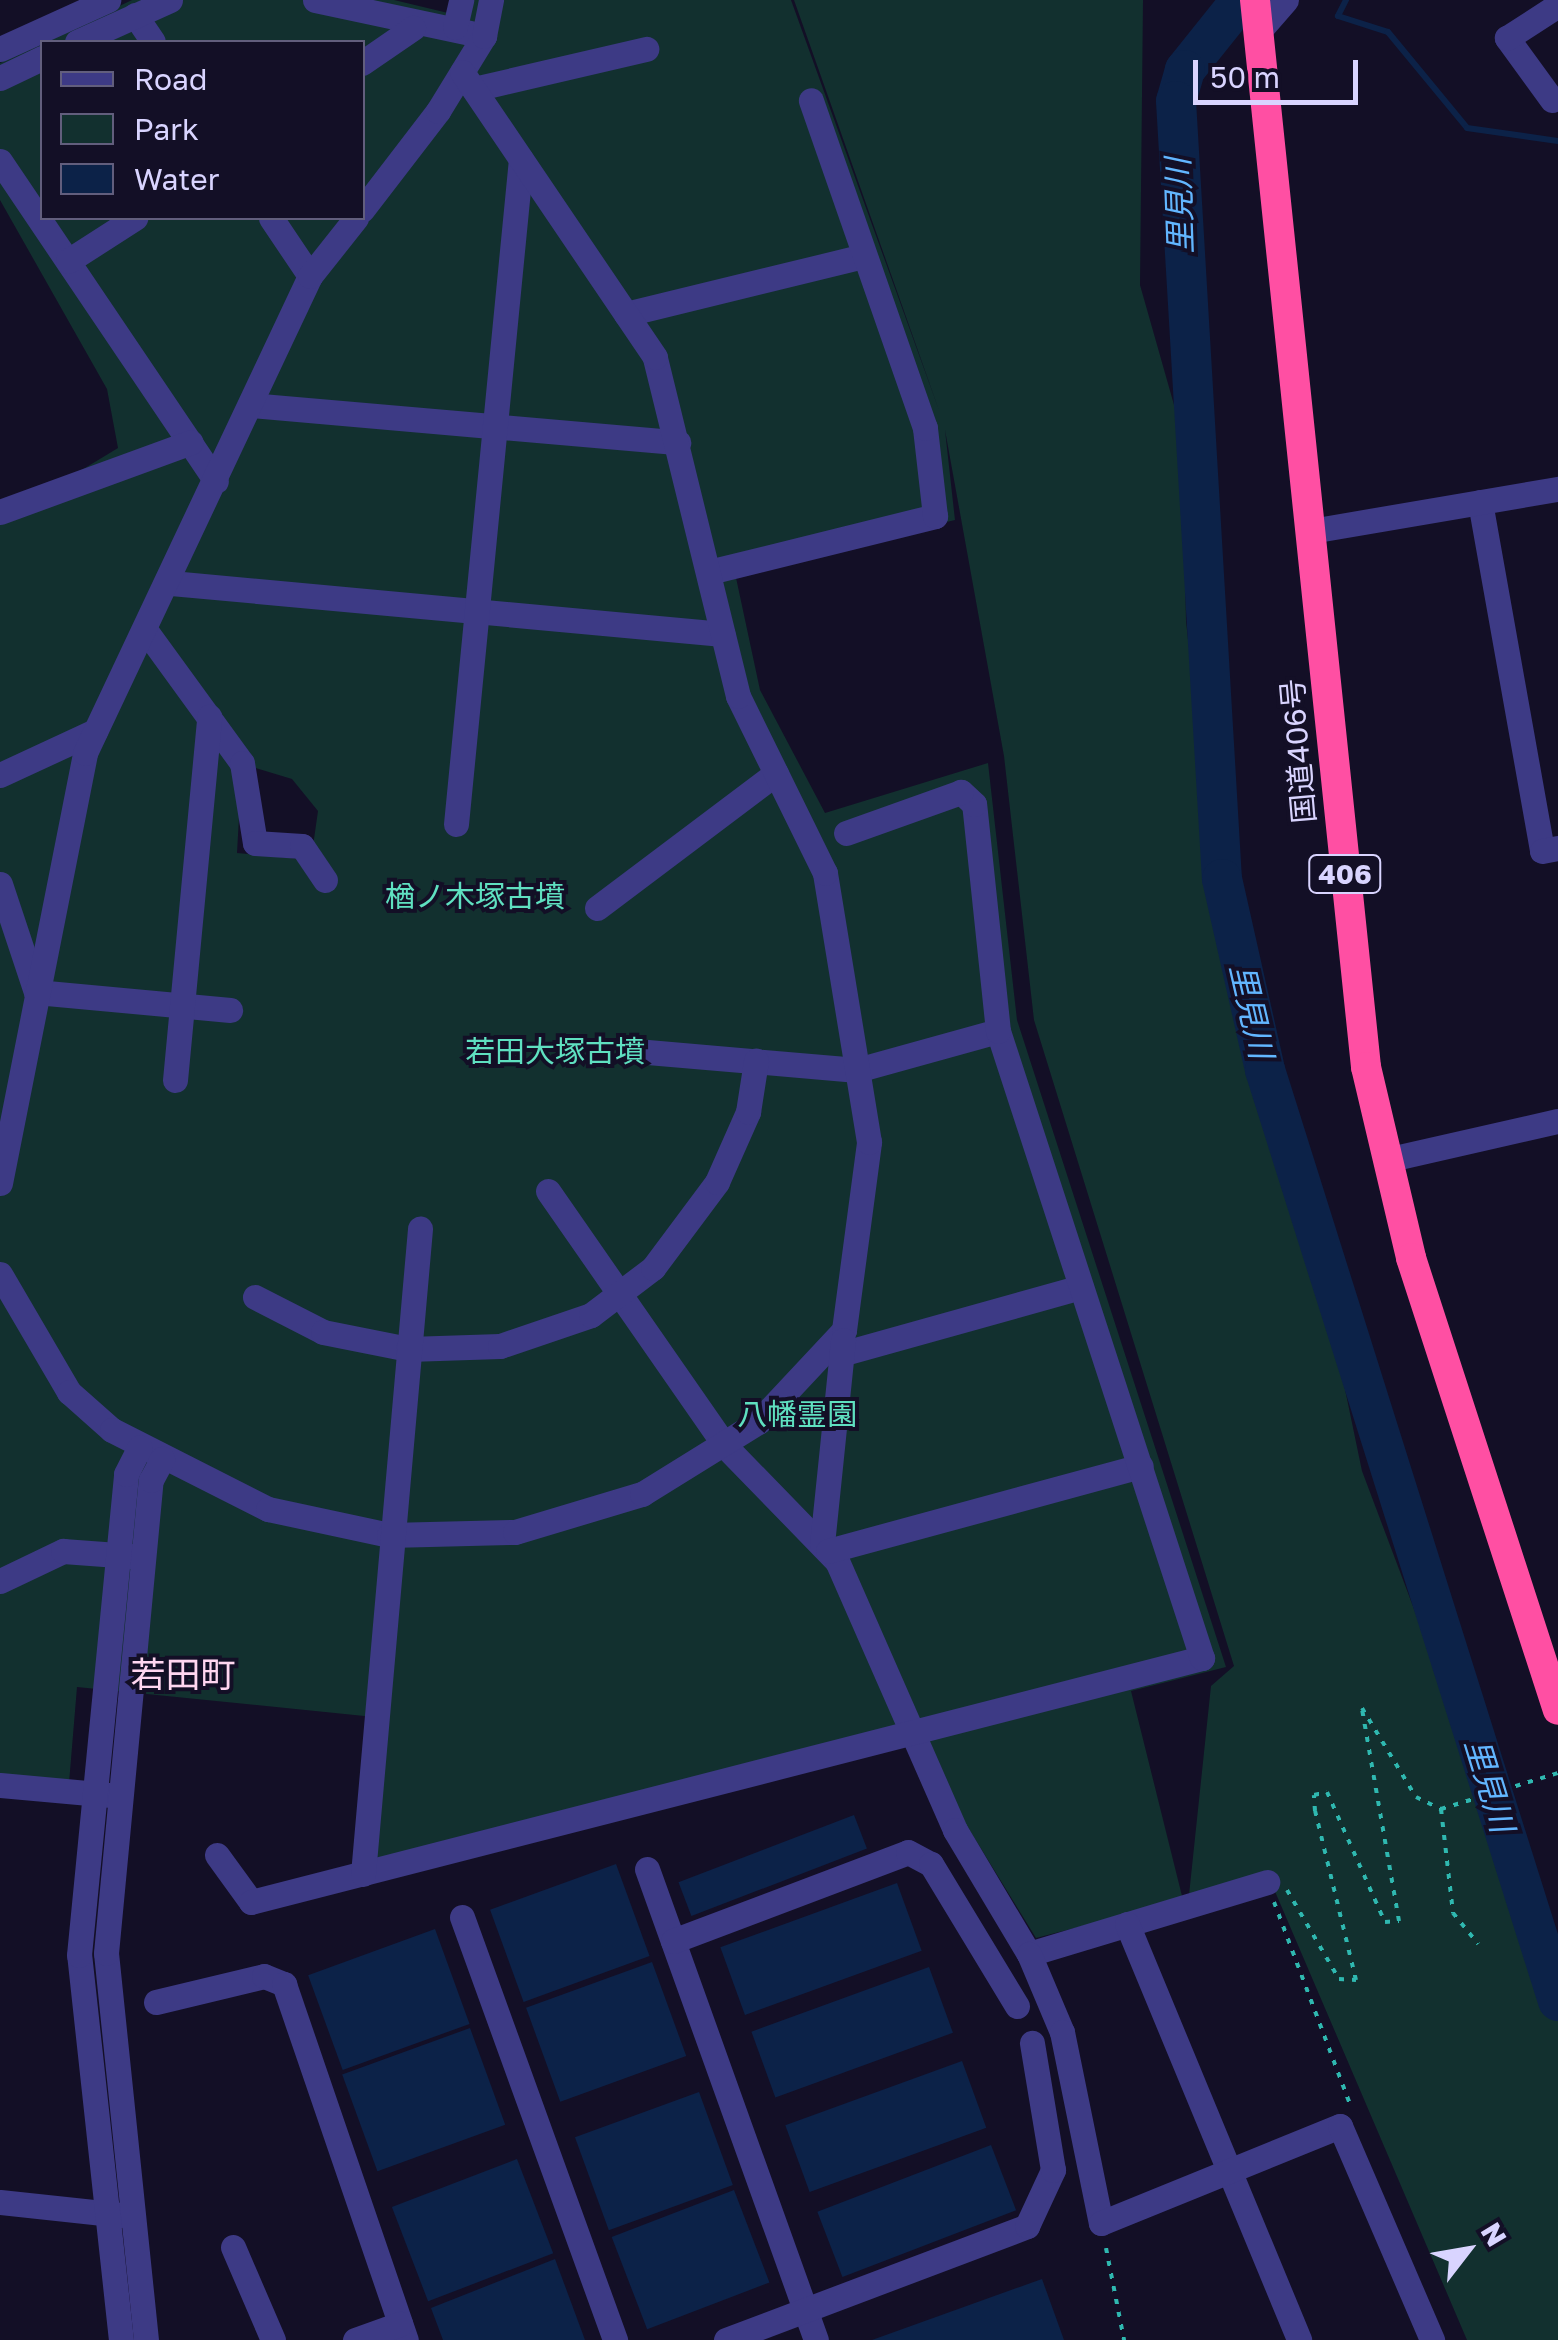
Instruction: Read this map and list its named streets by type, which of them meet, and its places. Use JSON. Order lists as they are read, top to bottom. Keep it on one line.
{"streets":{"highway":["国道406号","406"]},"districts":["若田町"],"water":["里見川"],"parks":["楢ノ木塚古墳","若田大塚古墳","八幡霊園"],"legend":["Road","Park","Water"],"scale_bar":"50 m","north":"top right"}
